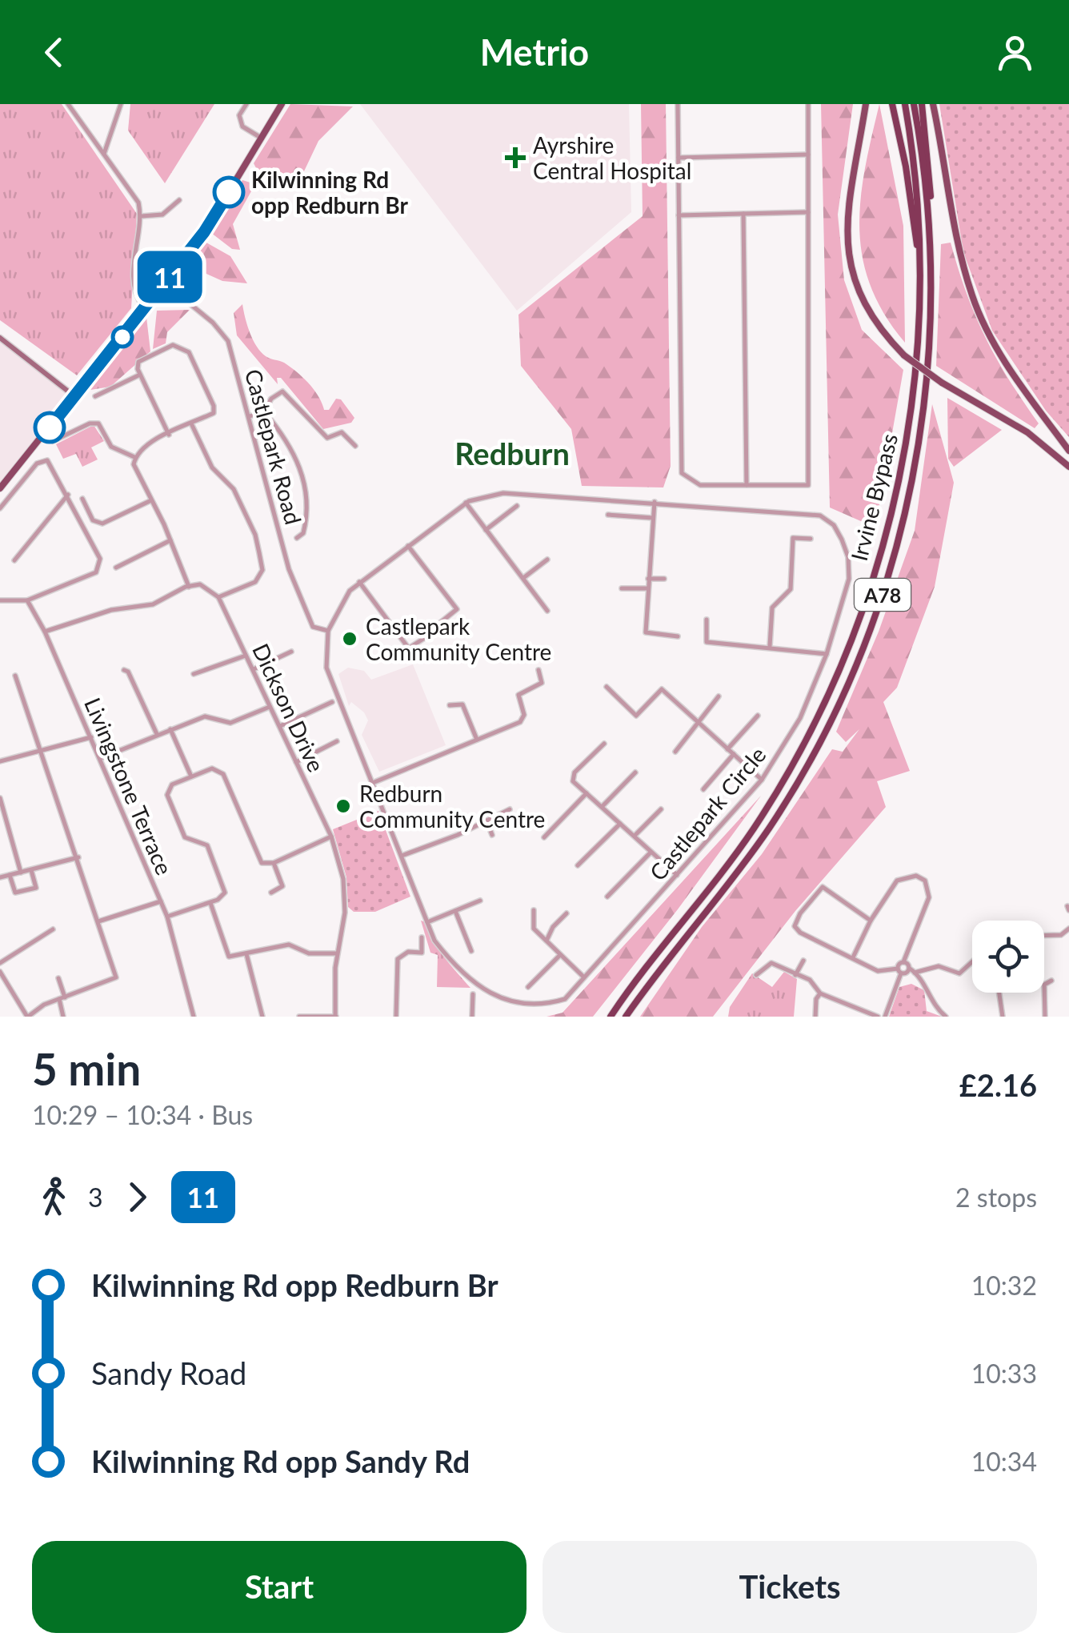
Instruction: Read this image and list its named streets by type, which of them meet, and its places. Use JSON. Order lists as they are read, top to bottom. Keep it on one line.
{"streets":{"highway":["Irvine Bypass","A78"],"street":["Castlepark Road","Dickson Drive","Livingstone Terrace","Castlepark Circle"]},"crossings":[["Castlepark Road","Castlepark Circle"]],"districts":["Redburn"],"places":{"health":["Ayrshire Central Hospital"],"other":["Kilwinning Rd opp Redburn Br","Castlepark Community Centre","Redburn Community Centre"]},"lines":["bus line 11"],"page":{"header":"Metrio","on_map":"11","heading":["5 min","10:29 – 10:34 · Bus","£2.16"],"legs":["3","11","2 stops"],"list":[{"name":"Kilwinning Rd opp Redburn Br","value":"10:32"},{"name":"Sandy Road","value":"10:33"},{"name":"Kilwinning Rd opp Sandy Rd","value":"10:34"}],"buttons":["Start","Tickets"]}}
